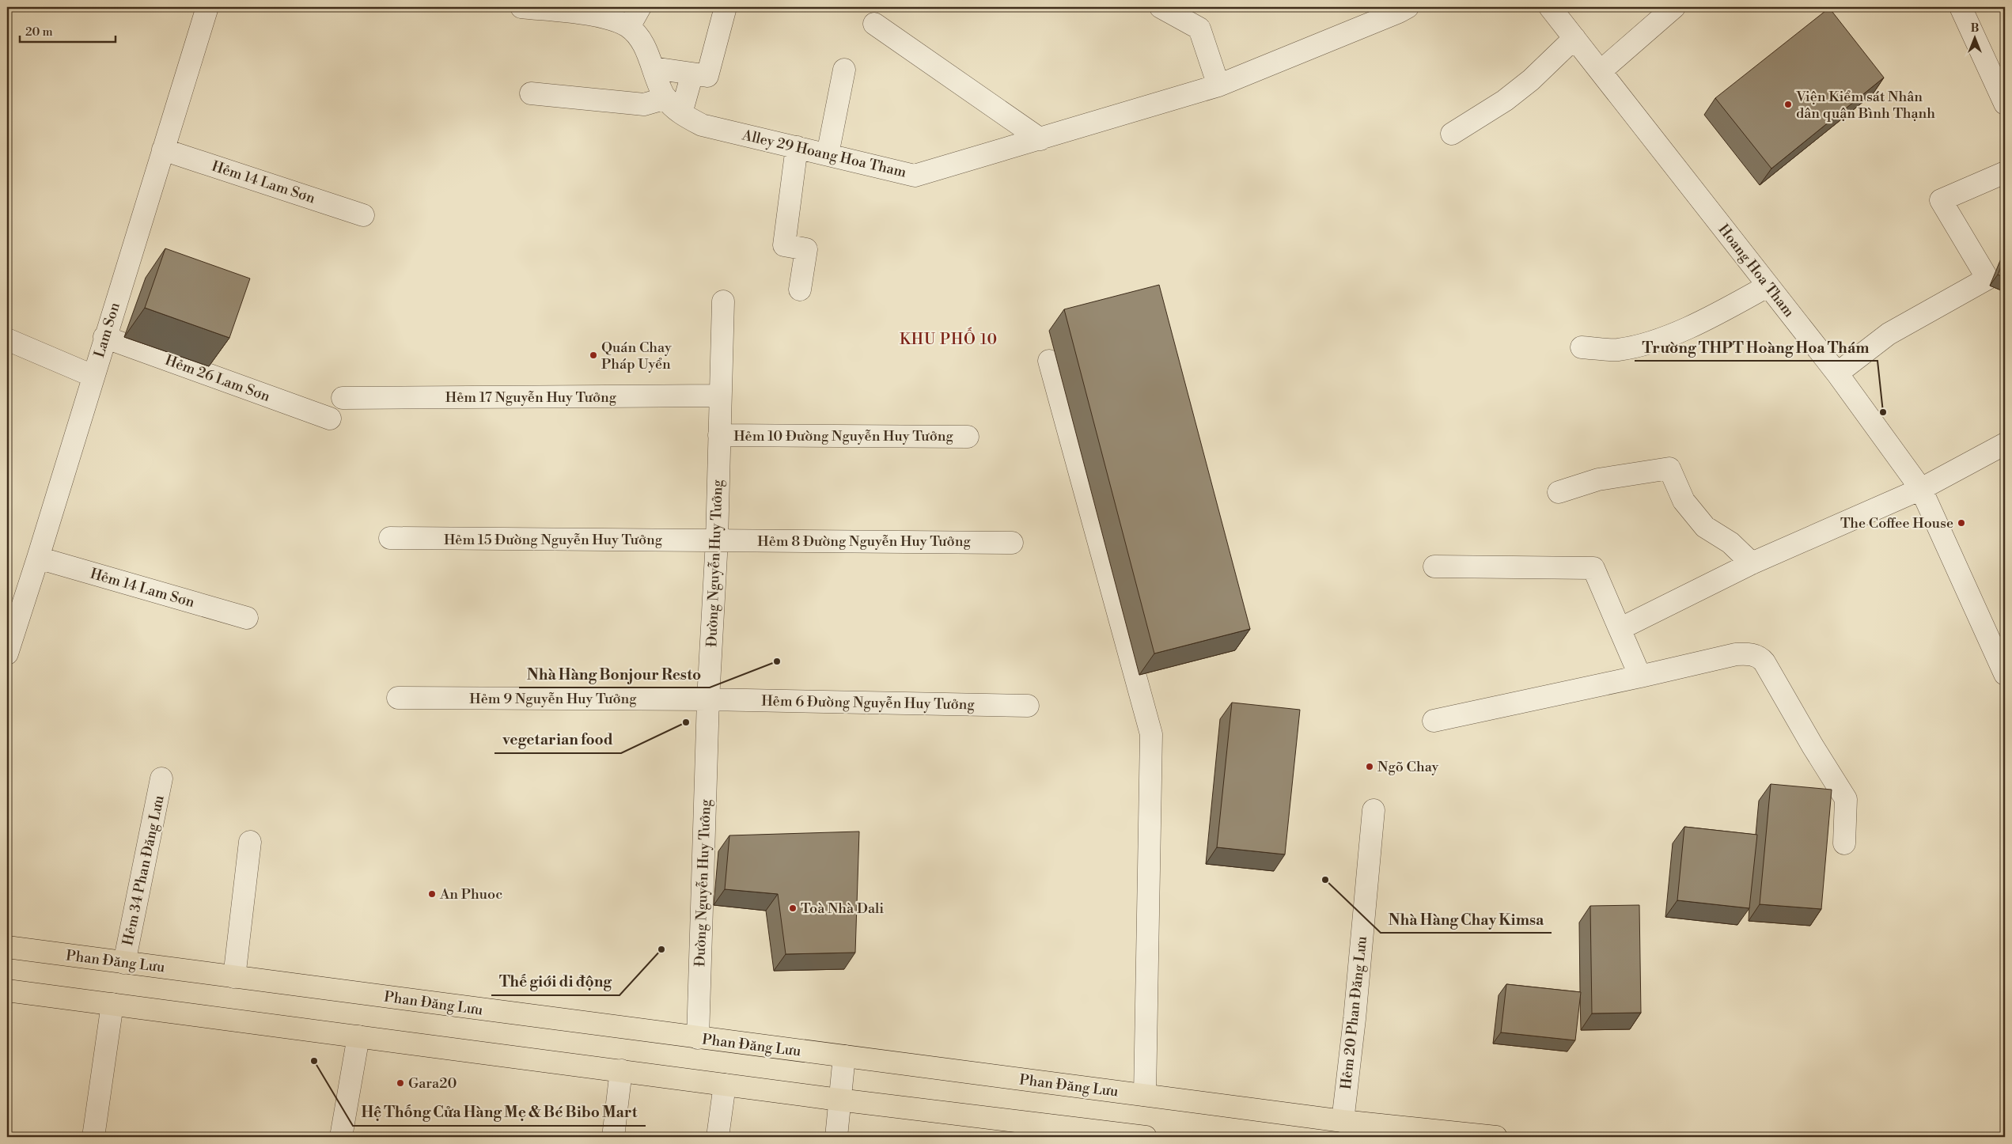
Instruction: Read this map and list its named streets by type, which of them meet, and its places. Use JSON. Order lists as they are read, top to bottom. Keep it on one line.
{"streets":{"main road":["Phan Đăng Lưu"],"street":["Alley 29 Hoang Hoa Tham","Hẻm 14 Lam Sơn","Hoang Hoa Tham","Lam Son","Hẻm 26 Lam Sơn","Hẻm 17 Nguyễn Huy Tưởng","Hẻm 10 Đường Nguyễn Huy Tưởng","Hẻm 15 Đường Nguyễn Huy Tưởng","Hẻm 8 Đường Nguyễn Huy Tưởng","Đường Nguyễn Huy Tưởng","Hẻm 9 Nguyễn Huy Tưởng","Hẻm 6 Đường Nguyễn Huy Tưởng","Hẻm 34 Phan Đăng Lưu","Hẻm 20 Phan Đăng Lưu"]},"crossings":[["Hẻm 14 Lam Sơn","Lam Son"],["Lam Son","Hẻm 26 Lam Sơn"],["Hẻm 17 Nguyễn Huy Tưởng","Đường Nguyễn Huy Tưởng"],["Hẻm 10 Đường Nguyễn Huy Tưởng","Đường Nguyễn Huy Tưởng"],["Hẻm 15 Đường Nguyễn Huy Tưởng","Hẻm 8 Đường Nguyễn Huy Tưởng"],["Hẻm 15 Đường Nguyễn Huy Tưởng","Đường Nguyễn Huy Tưởng"],["Hẻm 8 Đường Nguyễn Huy Tưởng","Đường Nguyễn Huy Tưởng"],["Đường Nguyễn Huy Tưởng","Hẻm 9 Nguyễn Huy Tưởng"],["Đường Nguyễn Huy Tưởng","Hẻm 6 Đường Nguyễn Huy Tưởng"],["Đường Nguyễn Huy Tưởng","Phan Đăng Lưu"],["Hẻm 9 Nguyễn Huy Tưởng","Hẻm 6 Đường Nguyễn Huy Tưởng"],["Hẻm 34 Phan Đăng Lưu","Phan Đăng Lưu"],["Phan Đăng Lưu","Hẻm 20 Phan Đăng Lưu"]],"districts":["KHU PHỐ 10"],"places":["Viện Kiểm sát Nhân dân quận Bình Thạnh","Quán Chay Pháp Uyển","Trường THPT Hoàng Hoa Thám","The Coffee House","Nhà Hàng Bonjour Resto","vegetarian food","Ngõ Chay","Nhà Hàng Chay Kimsa","An Phuoc","Toà Nhà Dali","Thế giới di động","Hệ Thống Cửa Hàng Mẹ & Bé Bibo Mart","Gara20"],"scale_bar":"20 m","north":"top"}
